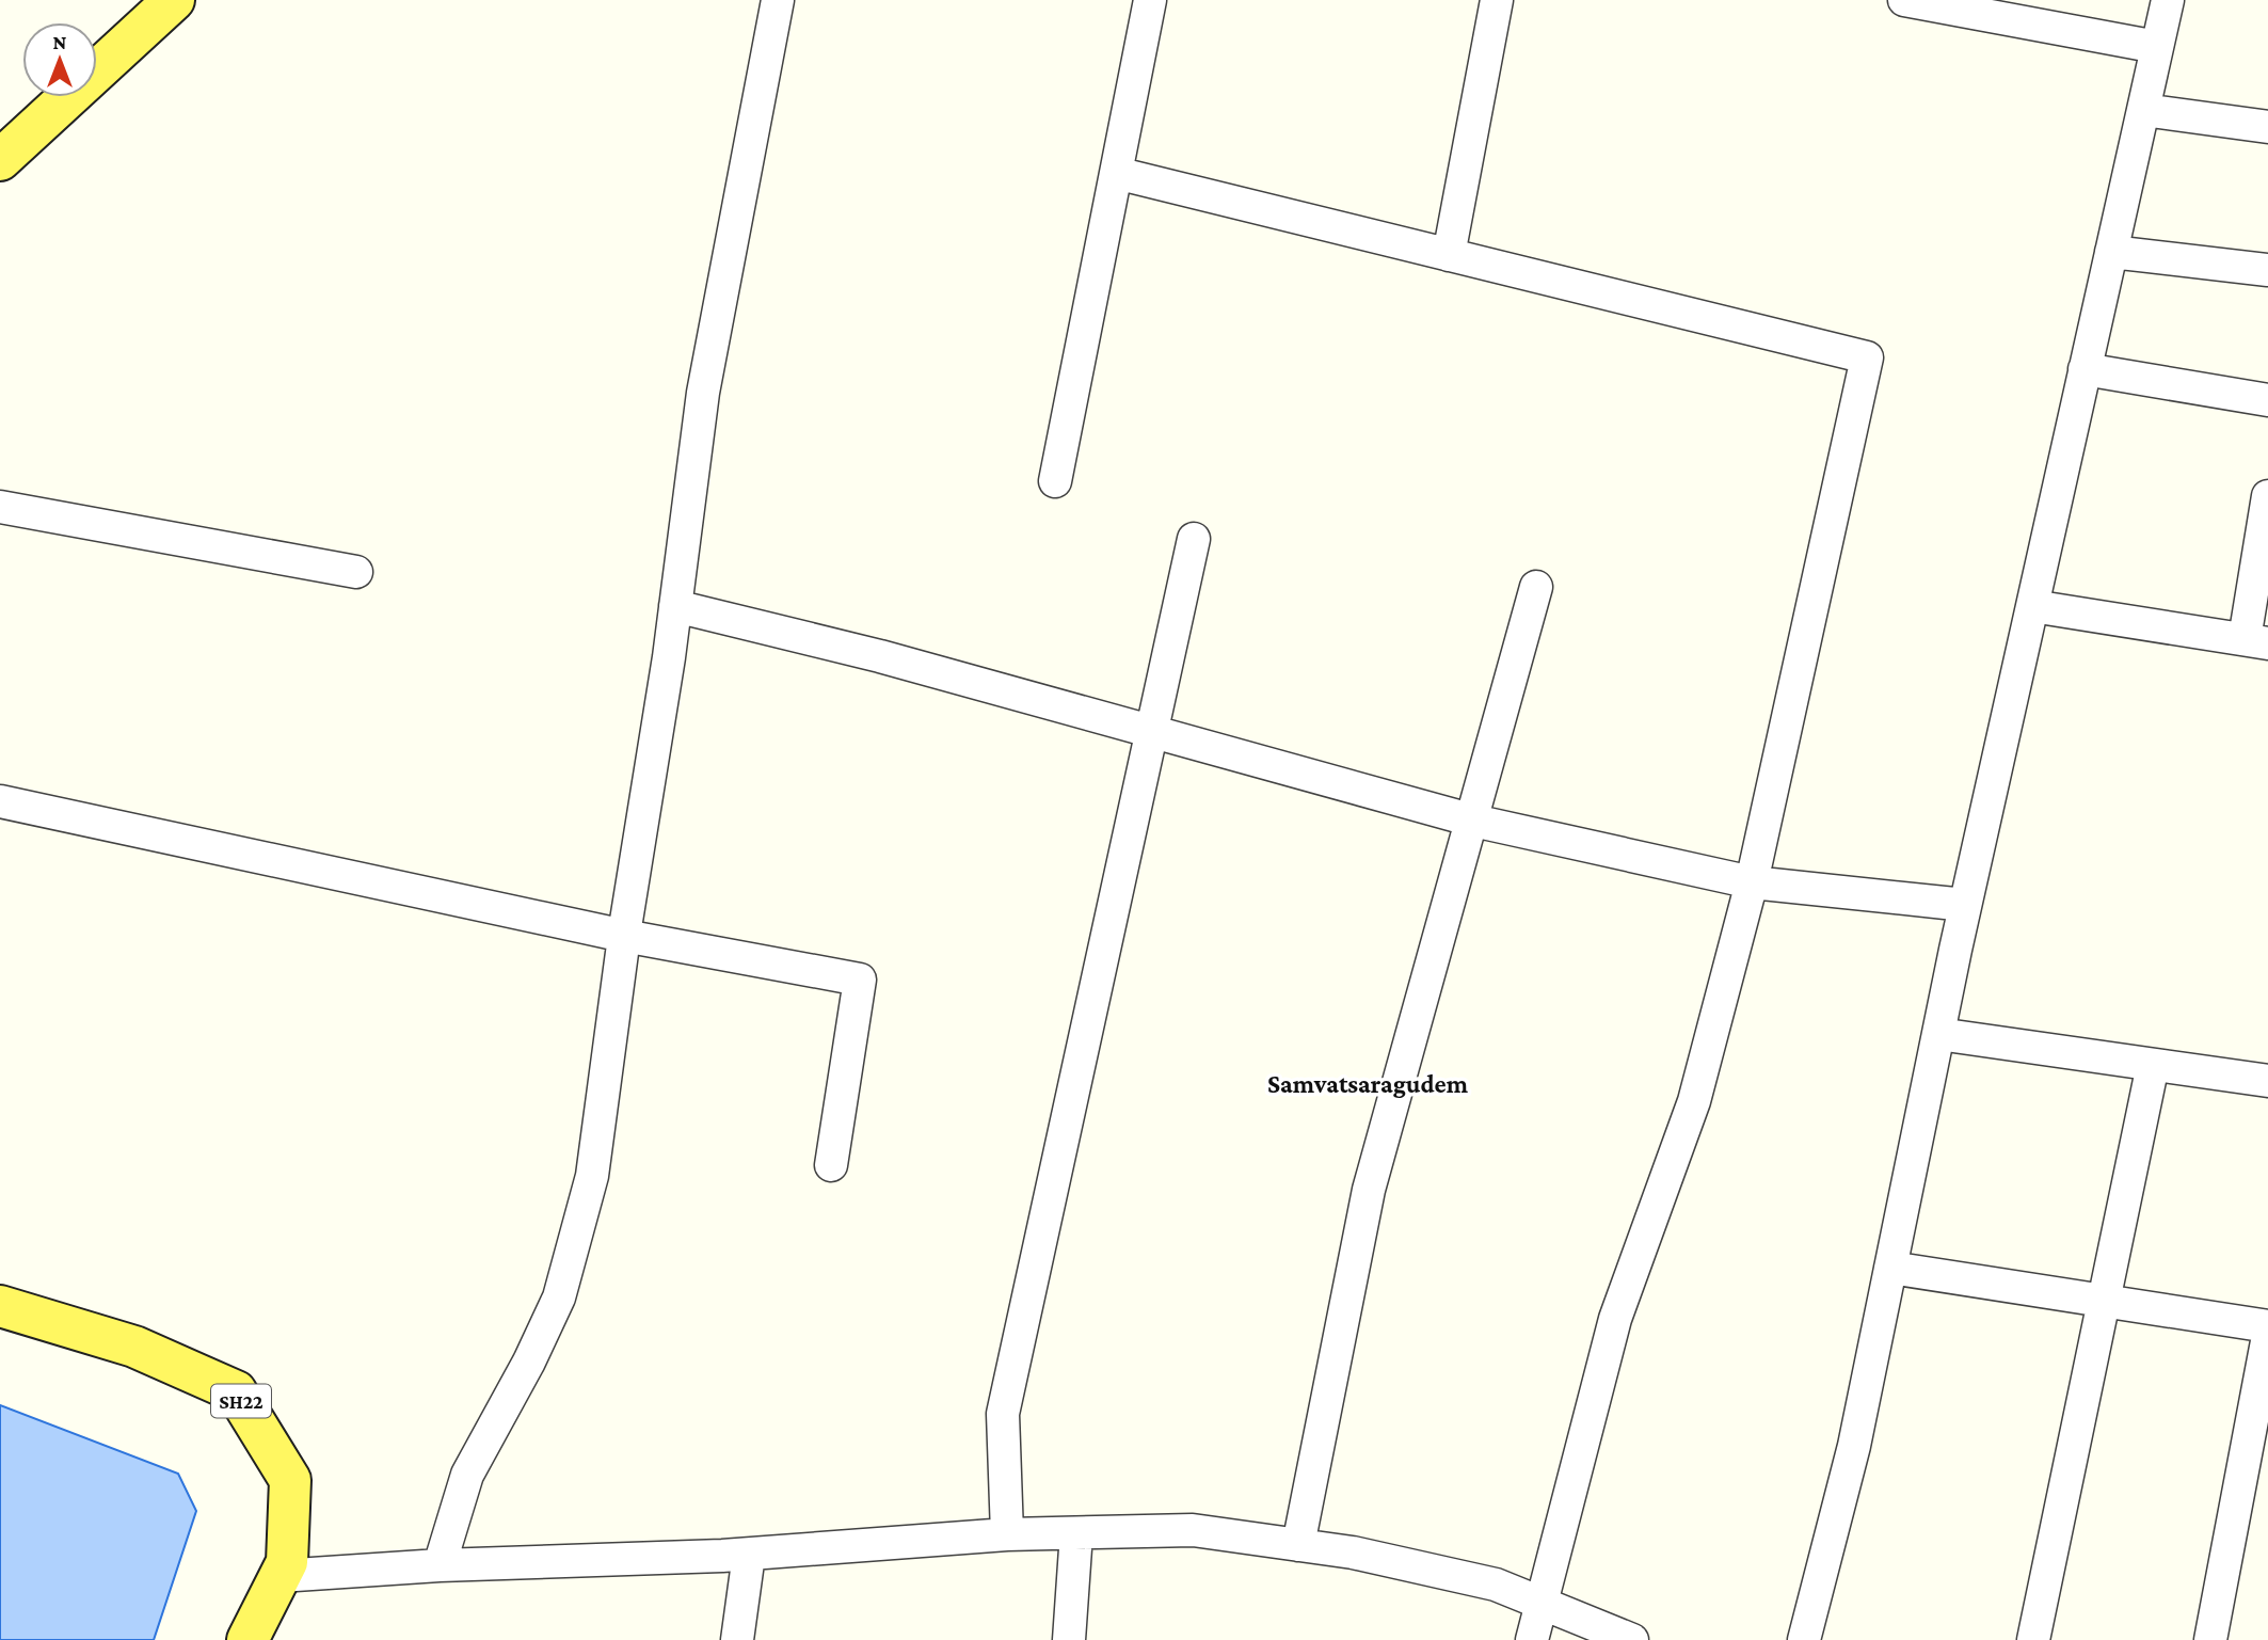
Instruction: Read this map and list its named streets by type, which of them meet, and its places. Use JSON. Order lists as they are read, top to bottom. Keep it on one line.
{"streets":{"main road":["SH22"]},"districts":["Samvatsaragudem"],"north":"top"}
